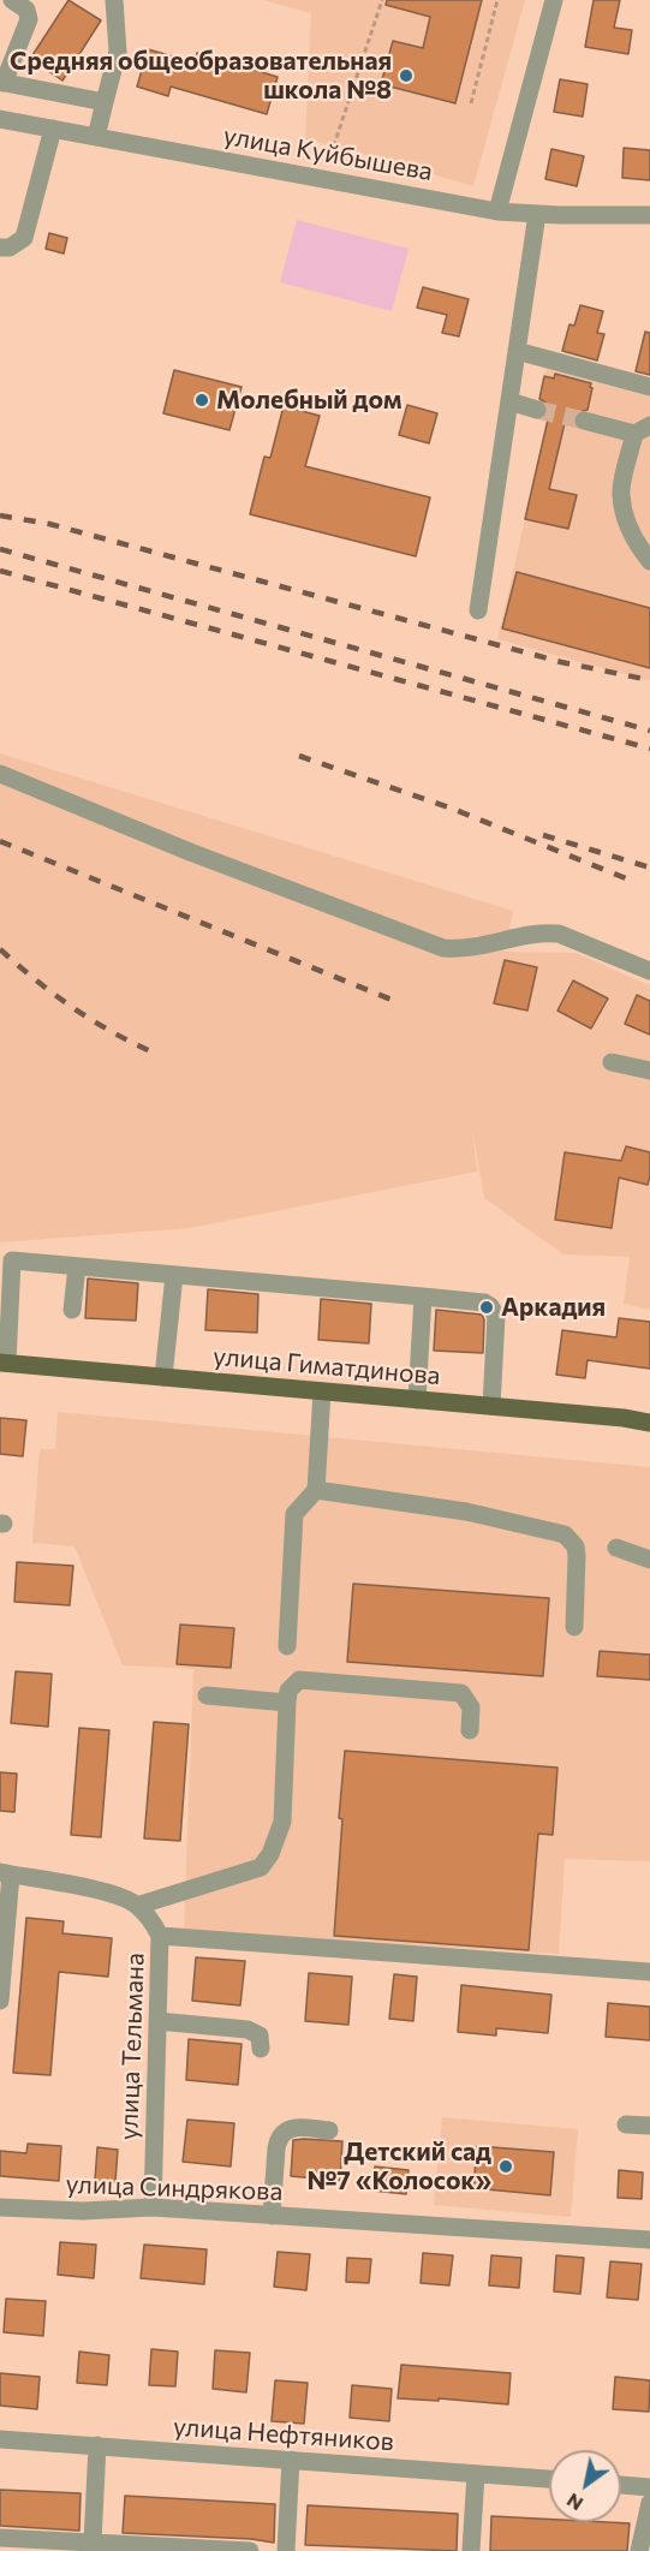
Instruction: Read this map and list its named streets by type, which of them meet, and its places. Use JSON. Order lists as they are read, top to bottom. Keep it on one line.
{"streets":{"main road":["улица Гиматдинова"],"street":["улица Куйбышева","улица Тельмана","улица Синдрякова","улица Нефтяников"]},"crossings":[["улица Тельмана","улица Синдрякова"]],"places":["Средняя общеобразовательная школа №8","Молебный дом","Аркадия","Детский сад №7 «Колосок»"],"north":"bottom left"}
